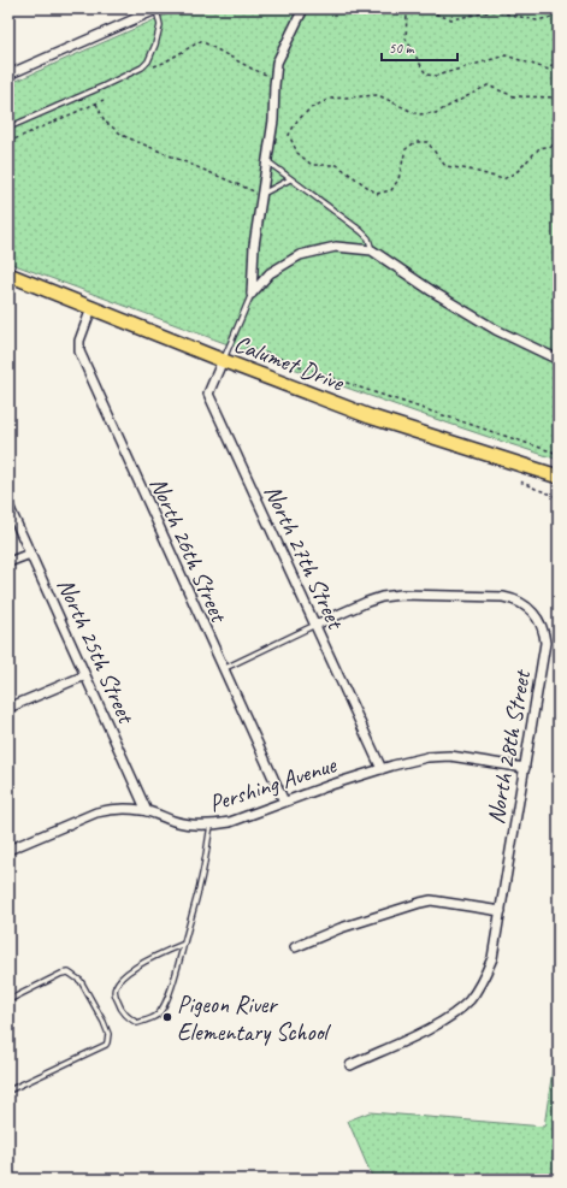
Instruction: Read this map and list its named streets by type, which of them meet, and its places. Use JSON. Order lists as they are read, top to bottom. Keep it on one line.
{"streets":{"main road":["Calumet Drive"],"street":["North 26th Street","North 27th Street","North 25th Street","North 28th Street","Pershing Avenue"]},"crossings":[["Calumet Drive","North 26th Street"],["Calumet Drive","North 27th Street"],["North 26th Street","Pershing Avenue"],["North 27th Street","North 28th Street"],["North 27th Street","Pershing Avenue"],["North 25th Street","Pershing Avenue"],["North 28th Street","Pershing Avenue"]],"places":["Pigeon River Elementary School"],"scale_bar":"50 m"}
